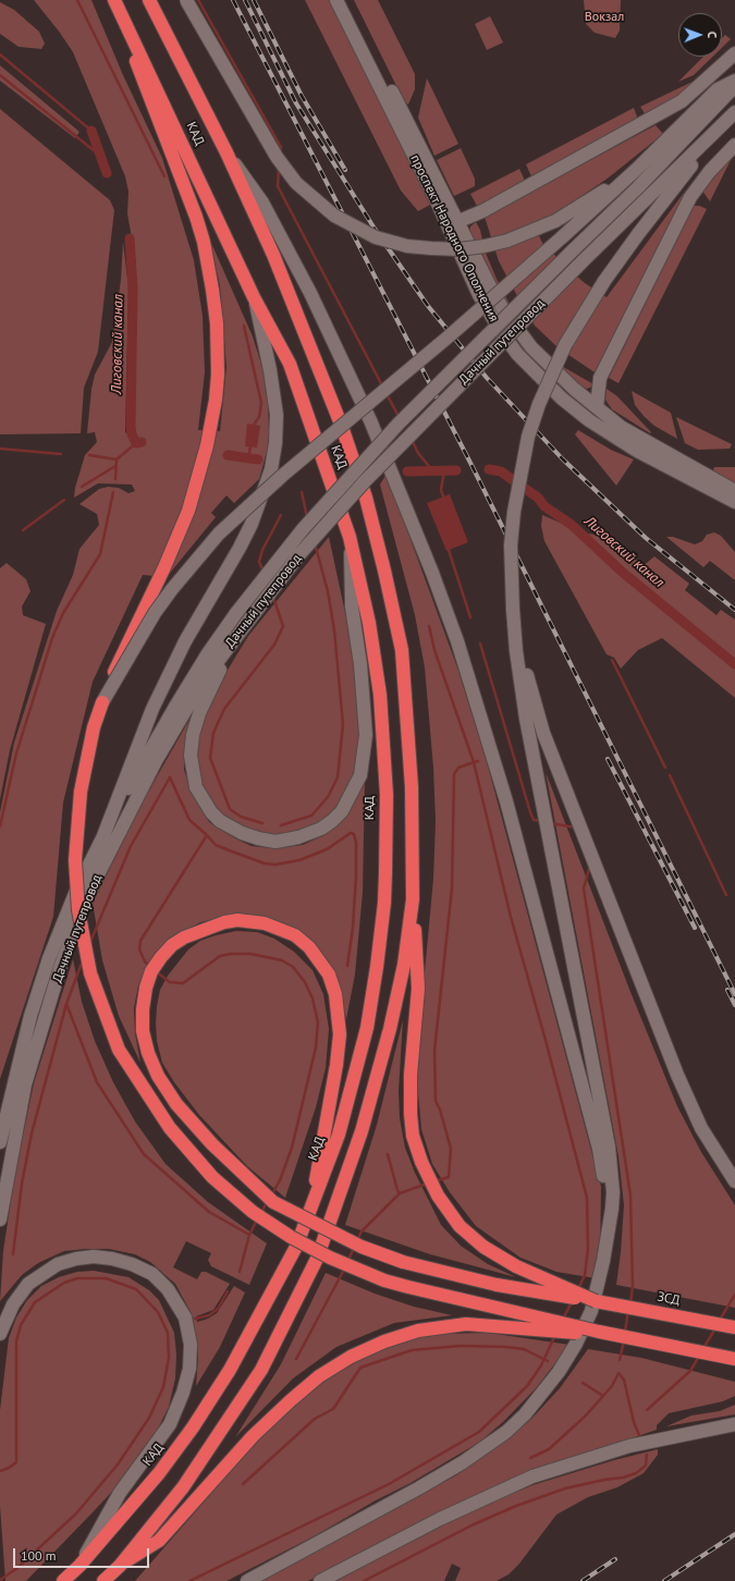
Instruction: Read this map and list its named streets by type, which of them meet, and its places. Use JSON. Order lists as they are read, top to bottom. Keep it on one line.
{"streets":{"highway":["КАД","ЗСД"],"main road":["проспект Народного Ополчения","Дачный путепровод"]},"water":["Лиговский канал"],"parks":["Вокзал"],"scale_bar":"100 m","north":"right"}
